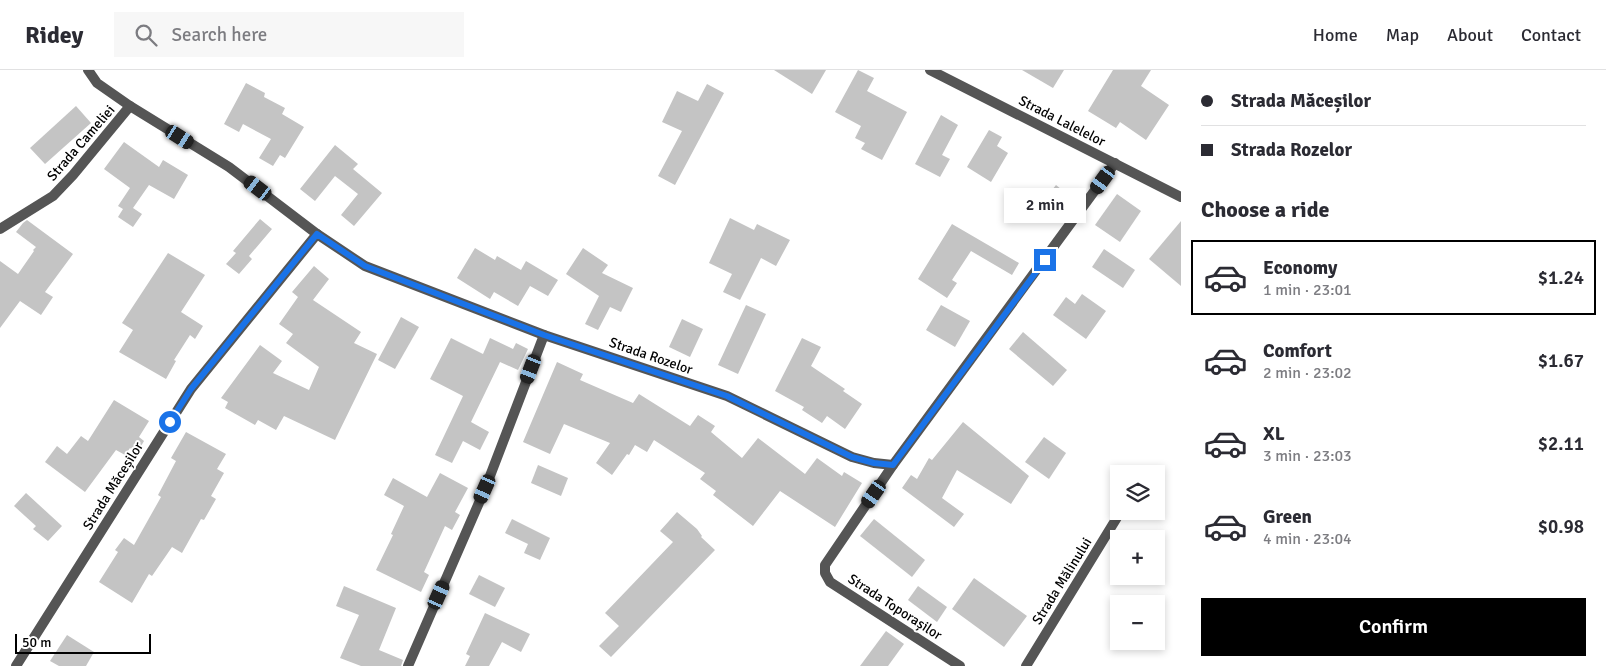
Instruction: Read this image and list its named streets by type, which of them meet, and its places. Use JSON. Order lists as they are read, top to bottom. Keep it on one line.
{"streets":{"street":["Strada Lalelelor","Strada Cameliei","Strada Rozelor","Strada Măceșilor","Strada Mălinului","Strada Toporașilor"]},"crossings":[["Strada Cameliei","Strada Rozelor"],["Strada Rozelor","Strada Măceșilor"],["Strada Rozelor","Strada Toporașilor"]],"scale_bar":"50 m","page":{"header":"Ridey","search":"Search here","nav":["Home","Map","About","Contact"],"banner":["Strada Măceșilor","Strada Rozelor"],"heading":"Choose a ride","bubble":"2 min","list":[{"name":"Economy","note":"1 min · 23:01","value":"$1.24"},{"name":"Comfort","note":"2 min · 23:02","value":"$1.67"},{"name":"XL","note":"3 min · 23:03","value":"$2.11"},{"name":"Green","note":"4 min · 23:04","value":"$0.98"}],"map_buttons":["+","−"],"buttons":"Confirm","scale":"50 m"}}
